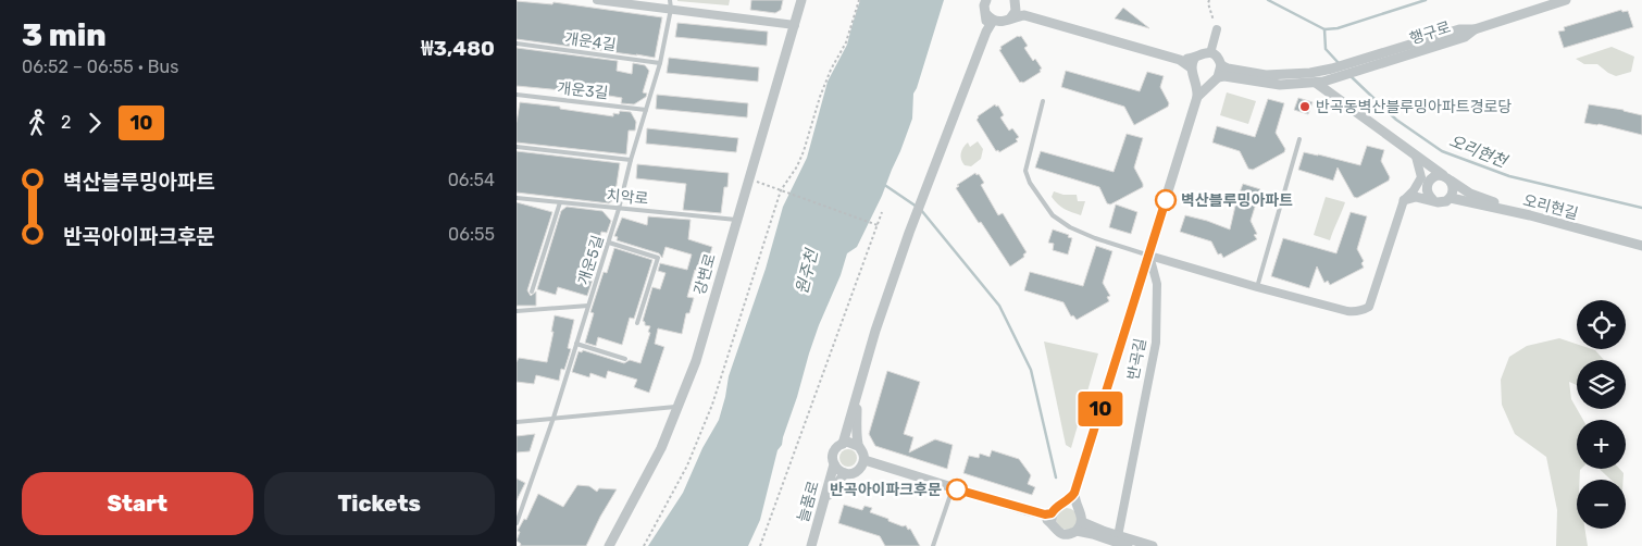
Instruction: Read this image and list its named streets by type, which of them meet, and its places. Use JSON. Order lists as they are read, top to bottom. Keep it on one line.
{"streets":{"street":["행구로","오리현길","강변로","반곡길","늘품로"],"lane":["개운4길","개운3길","치악로","개운5길"]},"crossings":[["개운4길","개운5길"],["개운3길","개운5길"],["치악로","개운5길"],["치악로","강변로"]],"water":["오리현천","원주천"],"places":["반곡동벽산블루밍아파트경로당","벽산블루밍아파트","반곡아이파크후문"],"lines":["bus line 10"],"page":{"heading":["3 min","06:52 – 06:55 · Bus","₩3,480"],"on_map":"10","legs":["2","10"],"list":[{"name":"벽산블루밍아파트","value":"06:54"},{"name":"반곡아이파크후문","value":"06:55"}],"map_buttons":["+","−"],"buttons":["Start","Tickets"]}}
